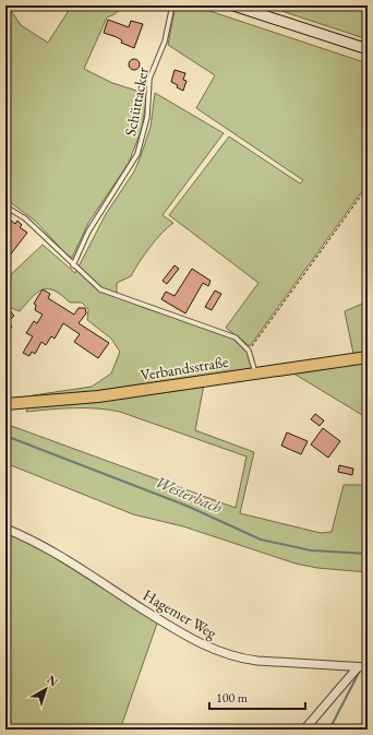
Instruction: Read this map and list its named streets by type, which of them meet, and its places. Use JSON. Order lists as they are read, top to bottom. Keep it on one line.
{"streets":{"main road":["Verbandsstraße"],"street":["Hagemer Weg"],"lane":["Schüttacker"]},"water":["Westerbach"],"scale_bar":"100 m","north":"top right"}
